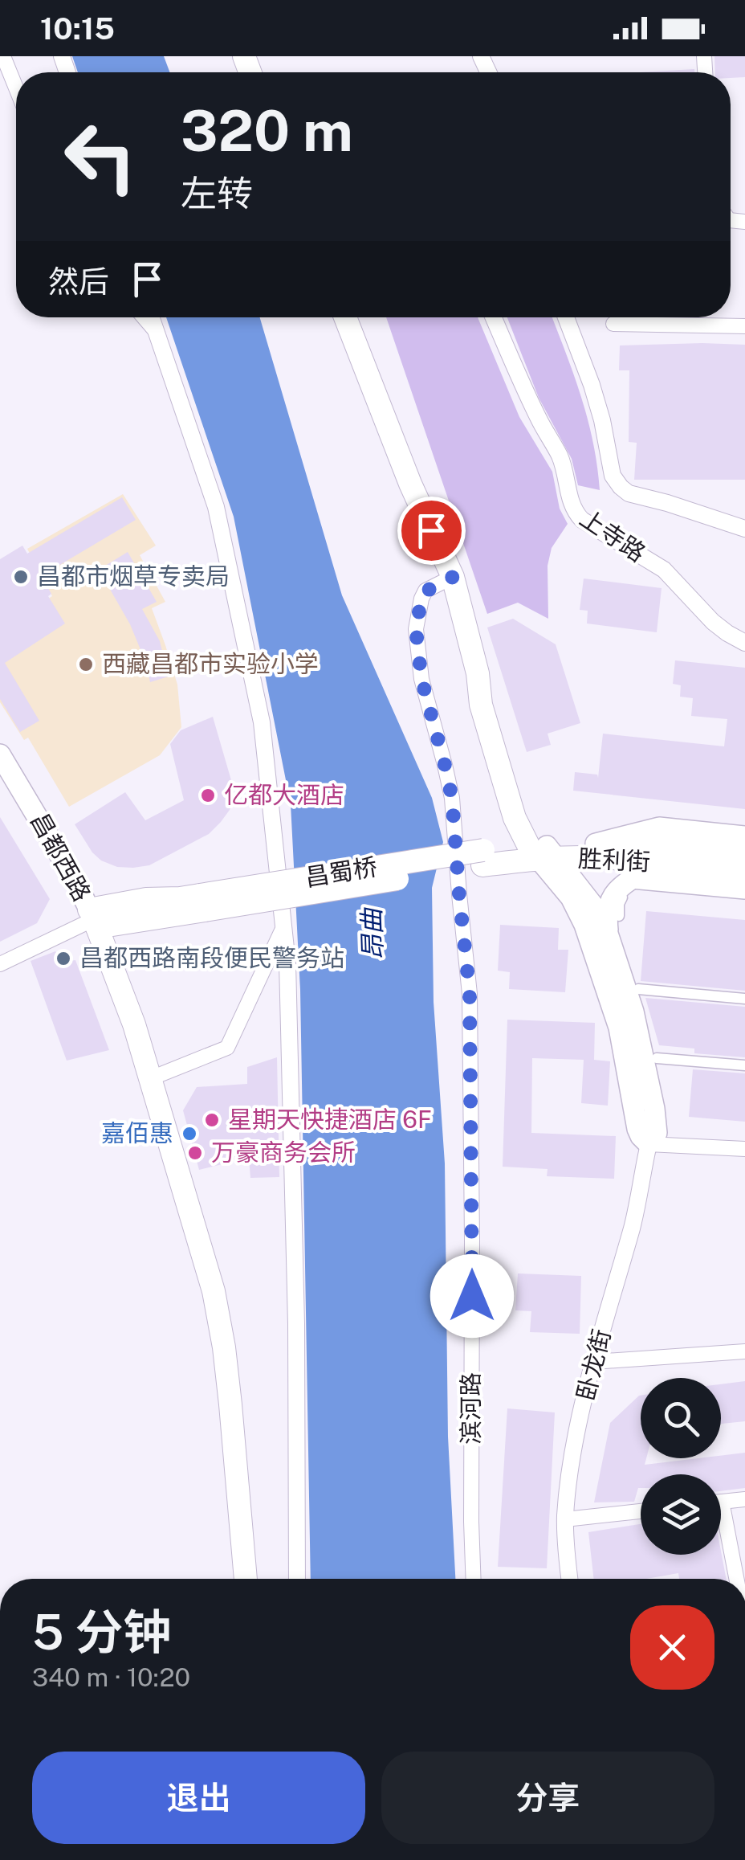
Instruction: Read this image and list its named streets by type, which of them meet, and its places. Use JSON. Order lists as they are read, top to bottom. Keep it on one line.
{"streets":{"main road":["昌都西路","胜利街","昌蜀桥","卧龙街"],"street":["上寺路","滨河路"]},"crossings":[["昌都西路","昌蜀桥"],["胜利街","昌蜀桥"],["胜利街","卧龙街"]],"water":["昂曲"],"places":["昌都市烟草专卖局","西藏昌都市实验小学","亿都大酒店","昌都西路南段便民警务站","星期天快捷酒店 6F","嘉佰惠","万豪商务会所"],"page":{"status":"10:15","turn":["320 m","左转"],"then":"然后","heading":["5 分钟","340 m · 10:20"],"buttons":["退出","分享"]}}
